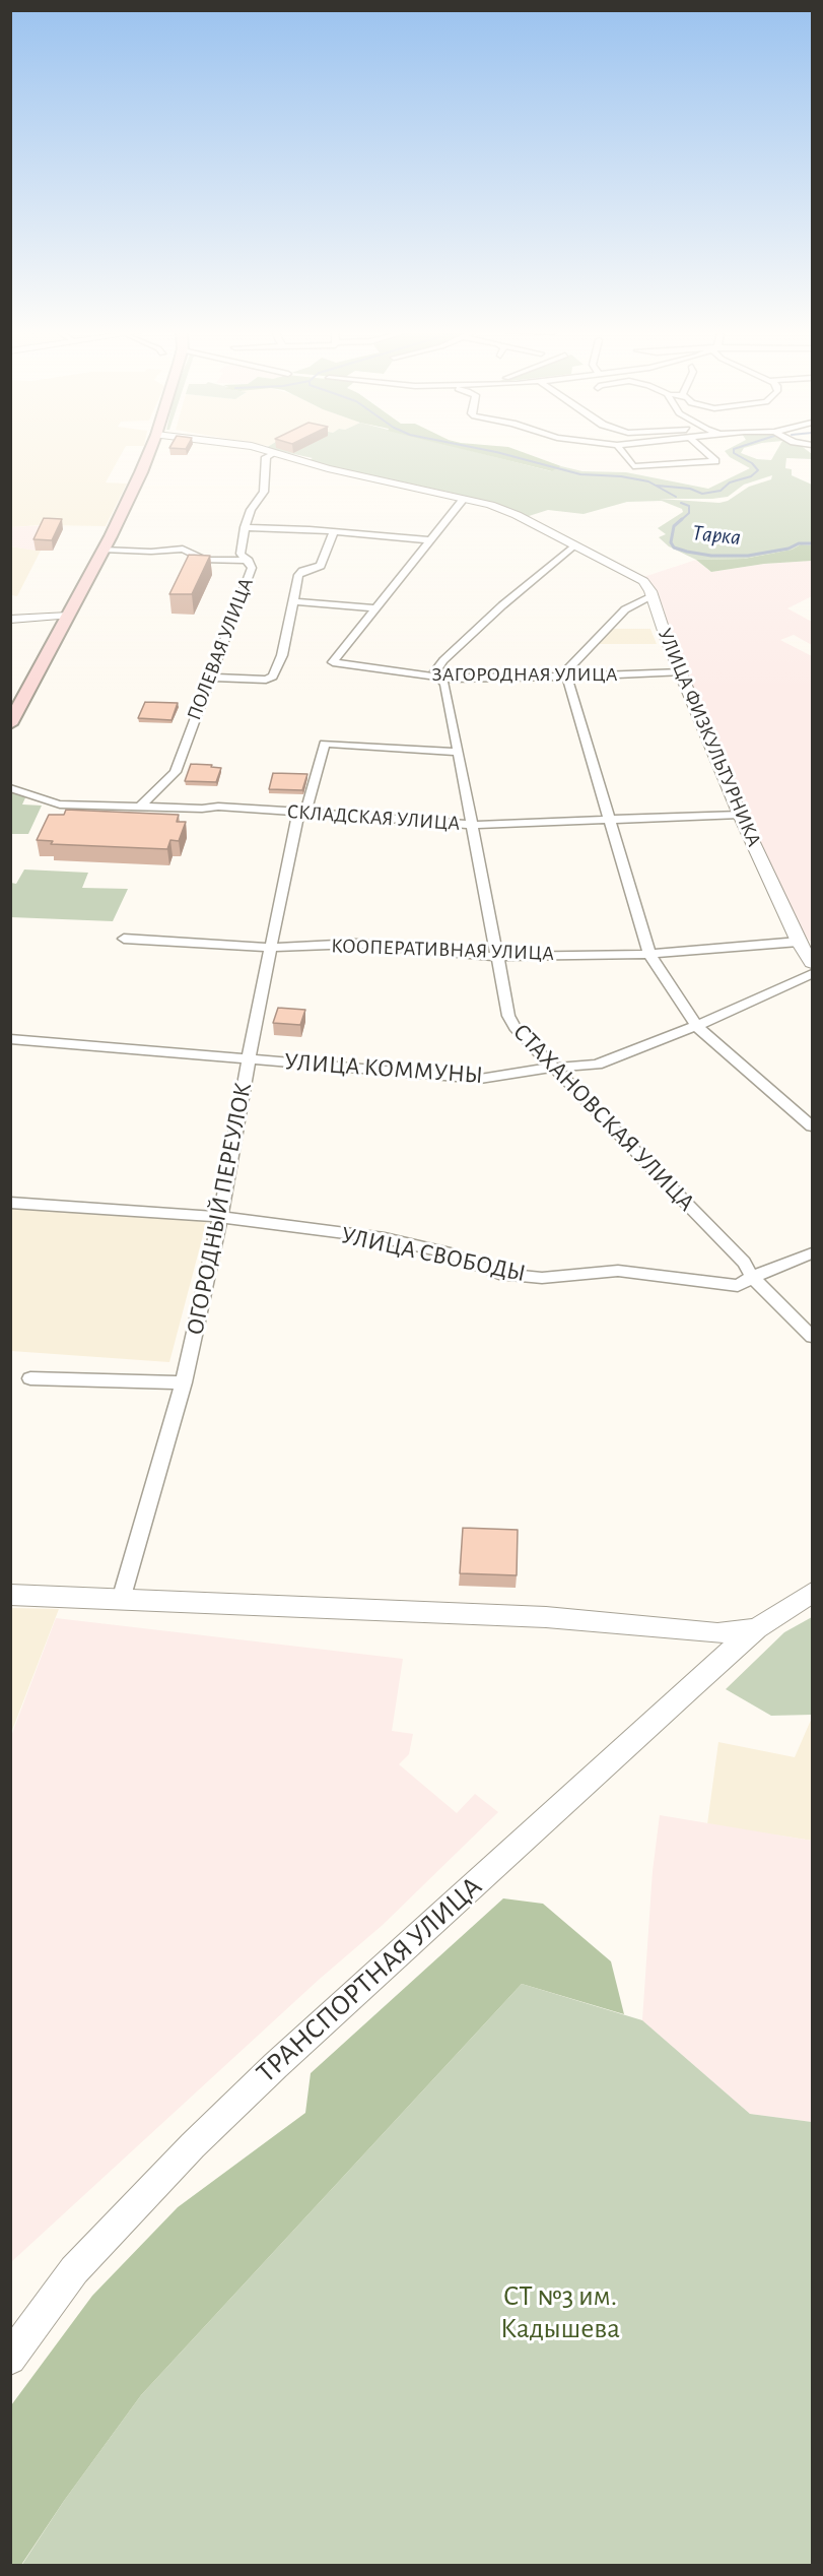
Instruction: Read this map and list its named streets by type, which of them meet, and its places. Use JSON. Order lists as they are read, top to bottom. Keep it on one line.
{"streets":{"street":["ПОЛЕВАЯ УЛИЦА","ЗАГОРОДНАЯ УЛИЦА","УЛИЦА ФИЗКУЛЬТУРНИКА","СКЛАДСКАЯ УЛИЦА","КООПЕРАТИВНАЯ УЛИЦА","УЛИЦА КОММУНЫ","СТАХАНОВСКАЯ УЛИЦА","ОГОРОДНЫЙ ПЕРЕУЛОК","УЛИЦА СВОБОДЫ","ТРАНСПОРТНАЯ УЛИЦА"]},"crossings":[["ПОЛЕВАЯ УЛИЦА","УЛИЦА ФИЗКУЛЬТУРНИКА"],["ПОЛЕВАЯ УЛИЦА","СКЛАДСКАЯ УЛИЦА"],["ЗАГОРОДНАЯ УЛИЦА","УЛИЦА ФИЗКУЛЬТУРНИКА"],["ЗАГОРОДНАЯ УЛИЦА","СТАХАНОВСКАЯ УЛИЦА"],["УЛИЦА ФИЗКУЛЬТУРНИКА","СКЛАДСКАЯ УЛИЦА"],["УЛИЦА ФИЗКУЛЬТУРНИКА","КООПЕРАТИВНАЯ УЛИЦА"],["СКЛАДСКАЯ УЛИЦА","СТАХАНОВСКАЯ УЛИЦА"],["СКЛАДСКАЯ УЛИЦА","ОГОРОДНЫЙ ПЕРЕУЛОК"],["КООПЕРАТИВНАЯ УЛИЦА","СТАХАНОВСКАЯ УЛИЦА"],["КООПЕРАТИВНАЯ УЛИЦА","ОГОРОДНЫЙ ПЕРЕУЛОК"],["УЛИЦА КОММУНЫ","СТАХАНОВСКАЯ УЛИЦА"],["УЛИЦА КОММУНЫ","ОГОРОДНЫЙ ПЕРЕУЛОК"],["СТАХАНОВСКАЯ УЛИЦА","ОГОРОДНЫЙ ПЕРЕУЛОК"],["СТАХАНОВСКАЯ УЛИЦА","УЛИЦА СВОБОДЫ"],["ОГОРОДНЫЙ ПЕРЕУЛОК","УЛИЦА СВОБОДЫ"],["ОГОРОДНЫЙ ПЕРЕУЛОК","ТРАНСПОРТНАЯ УЛИЦА"]],"water":["Тарка"],"parks":["СТ №3 им. Кадышева"]}
